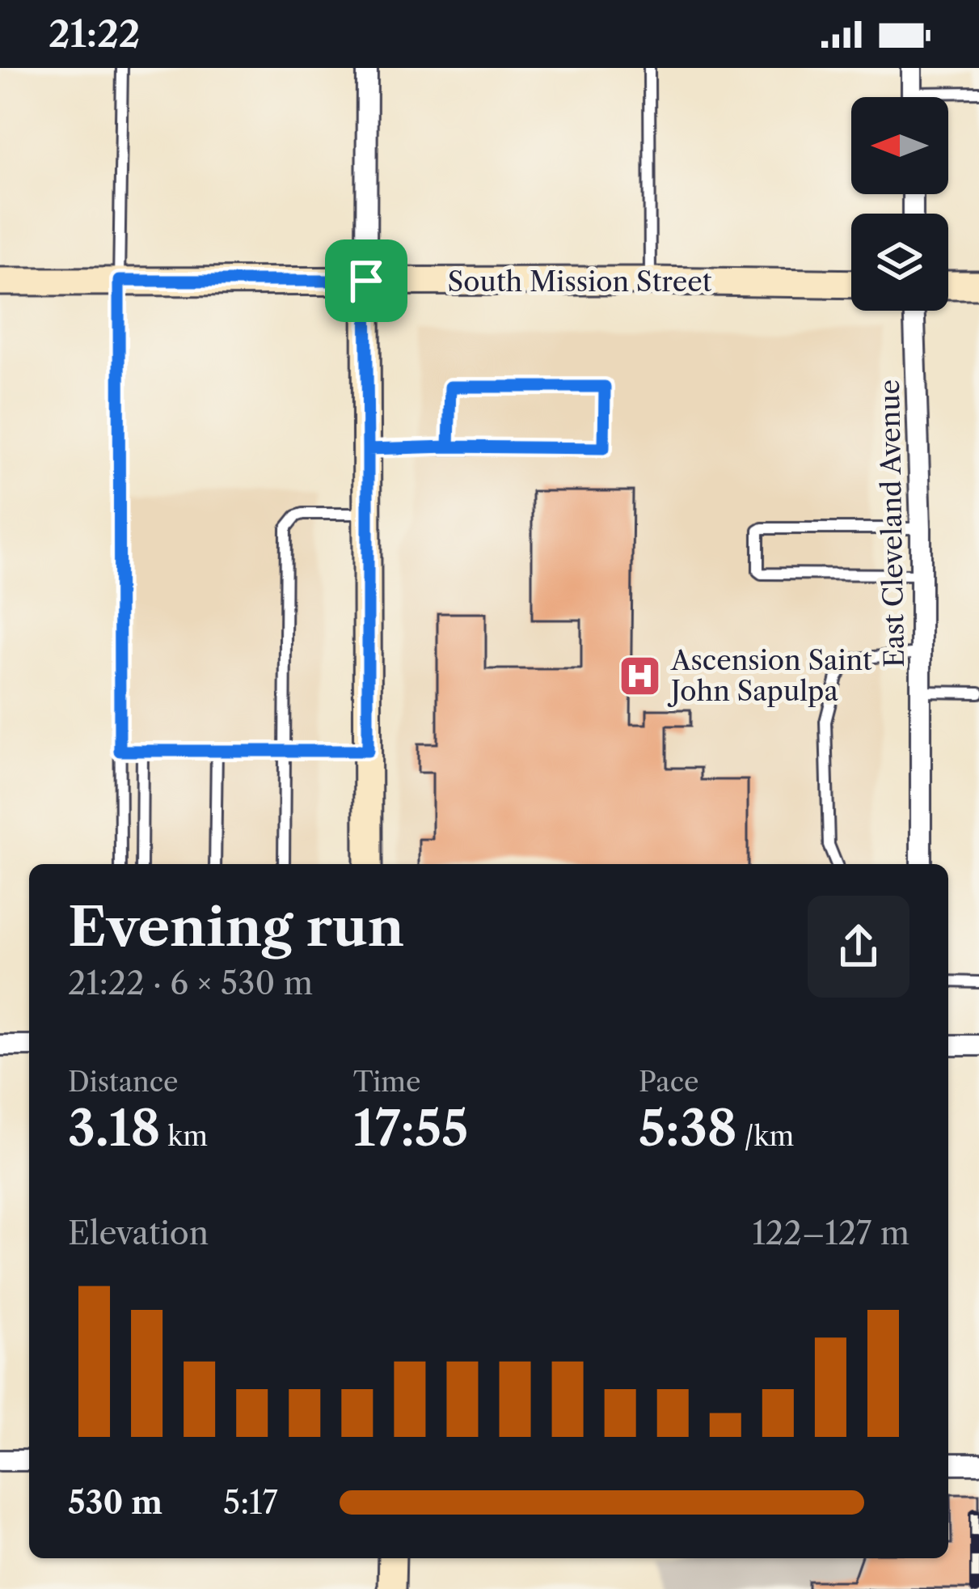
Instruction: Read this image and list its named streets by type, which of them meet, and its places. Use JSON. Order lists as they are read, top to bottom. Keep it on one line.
{"streets":{"main road":["South Mission Street"],"street":["East Cleveland Avenue"]},"places":{"hospital":["Ascension Saint John Sapulpa"]},"north":"left","page":{"status":"21:22","heading":["Evening run","21:22 · 6 × 530 m"],"stats":[["Distance","3.18 km"],["Time","17:55"],["Pace","5:38 /km"]],"chart":["Elevation","122–127 m"],"list":[{"name":"530 m","note":"5:17"}]}}
